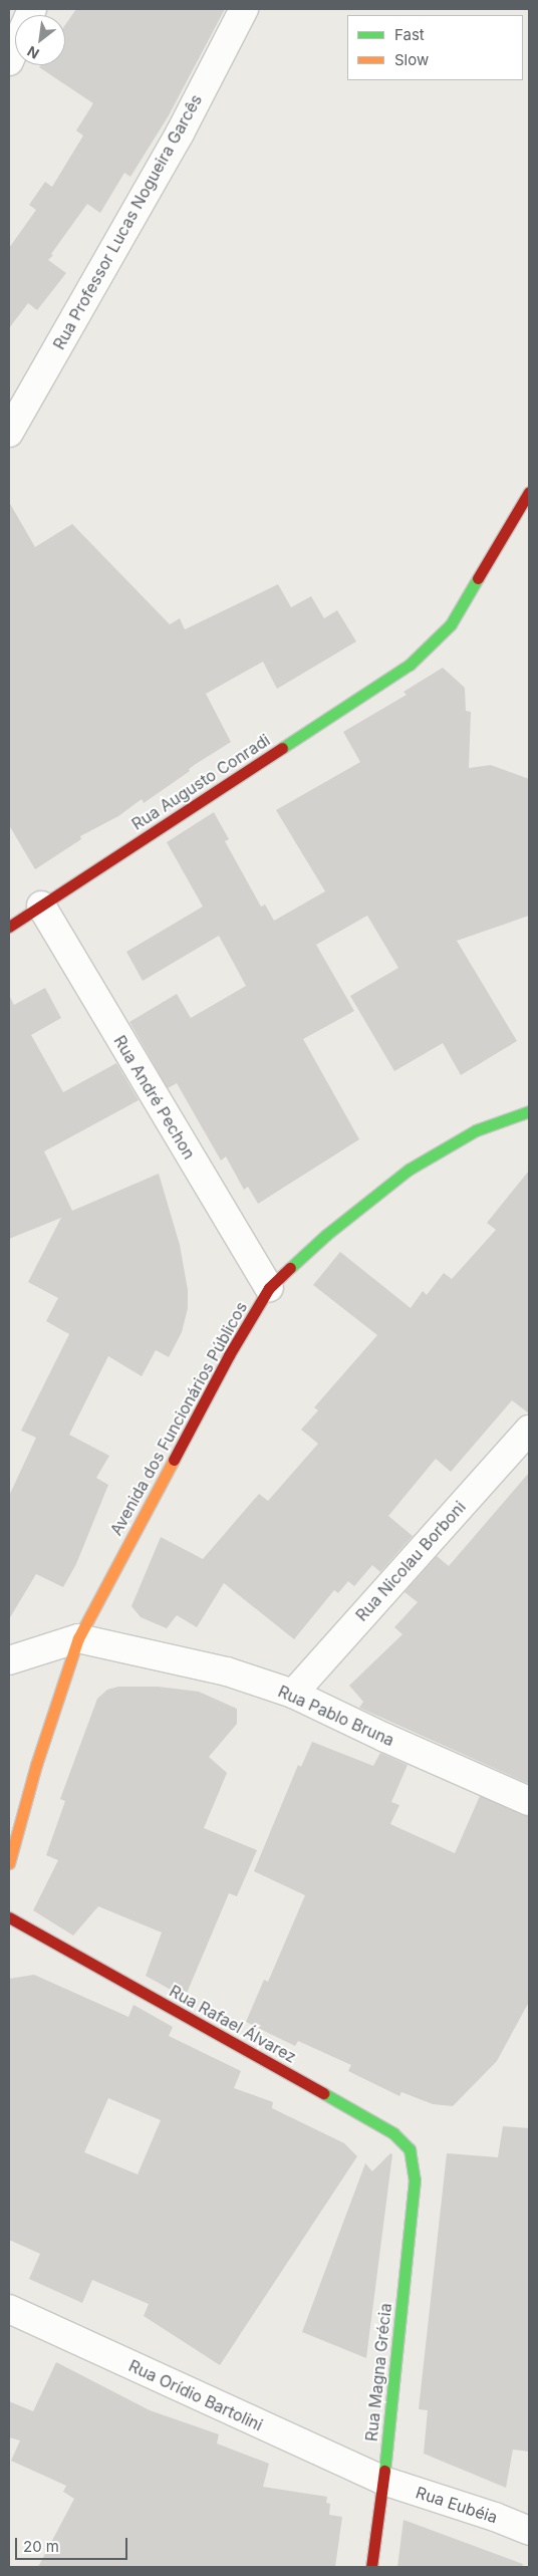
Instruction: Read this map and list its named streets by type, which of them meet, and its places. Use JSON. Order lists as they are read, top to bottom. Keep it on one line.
{"streets":{"street":["Rua Professor Lucas Nogueira Garcês","Rua Augusto Conradi","Rua André Pechon","Avenida dos Funcionários Públicos","Rua Nicolau Borboni","Rua Pablo Bruna","Rua Rafael Álvarez","Rua Magna Grécia","Rua Orídio Bartolini","Rua Eubéia"]},"crossings":[["Rua Augusto Conradi","Rua André Pechon"],["Rua André Pechon","Avenida dos Funcionários Públicos"],["Avenida dos Funcionários Públicos","Rua Pablo Bruna"],["Rua Nicolau Borboni","Rua Pablo Bruna"],["Rua Rafael Álvarez","Rua Magna Grécia"],["Rua Magna Grécia","Rua Orídio Bartolini"],["Rua Magna Grécia","Rua Eubéia"],["Rua Orídio Bartolini","Rua Eubéia"]],"legend":["Fast","Slow"],"scale_bar":"20 m","north":"bottom left"}
